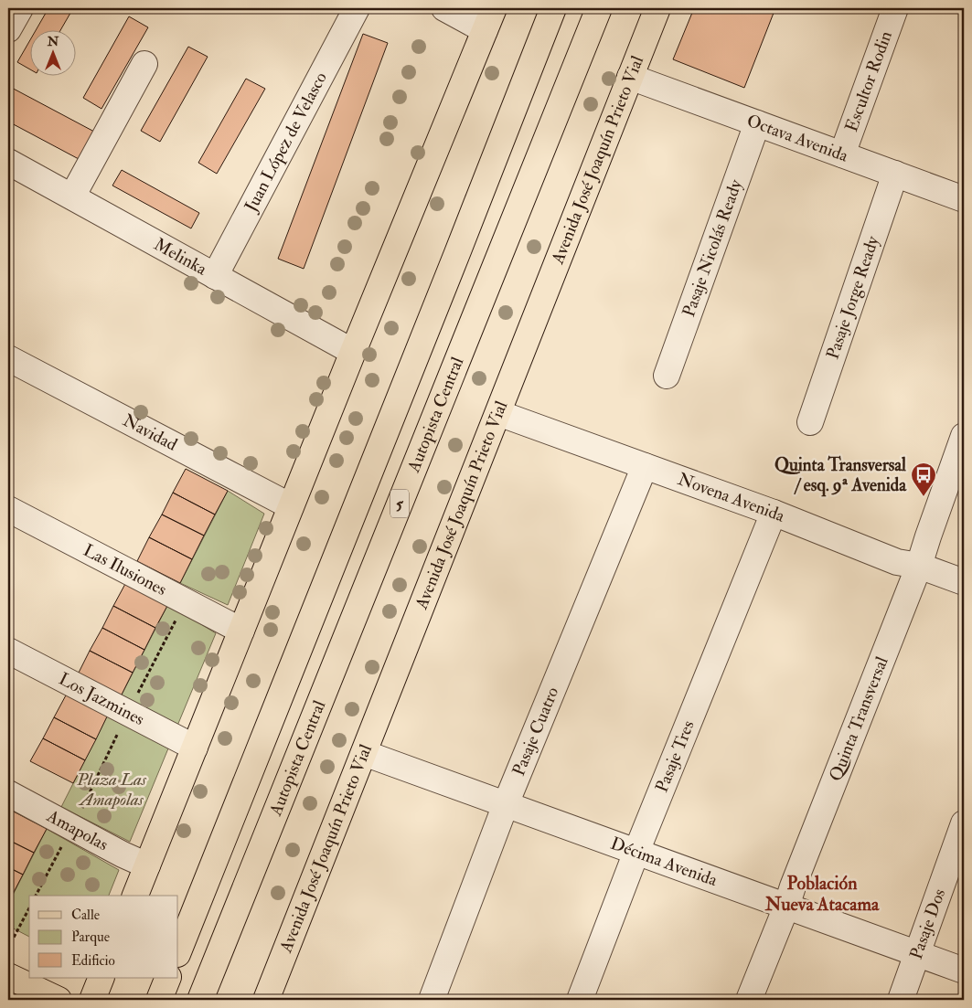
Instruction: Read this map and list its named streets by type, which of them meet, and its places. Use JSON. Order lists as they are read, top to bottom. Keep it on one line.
{"streets":{"main road":["Avenida José Joaquín Prieto Vial","Autopista Central","5"],"street":["Escultor Rodin","Octava Avenida","Juan López de Velasco","Pasaje Nicolás Ready","Melinka","Pasaje Jorge Ready","Navidad","Novena Avenida","Las Ilusiones","Los Jazmines","Quinta Transversal","Pasaje Cuatro","Pasaje Tres","Amapolas","Décima Avenida","Pasaje Dos"]},"crossings":[["Escultor Rodin","Octava Avenida"],["Octava Avenida","Avenida José Joaquín Prieto Vial"],["Octava Avenida","Pasaje Nicolás Ready"],["Octava Avenida","Pasaje Jorge Ready"],["Juan López de Velasco","Melinka"],["Avenida José Joaquín Prieto Vial","Novena Avenida"],["Avenida José Joaquín Prieto Vial","Décima Avenida"],["Novena Avenida","Quinta Transversal"],["Novena Avenida","Pasaje Cuatro"],["Novena Avenida","Pasaje Tres"],["Quinta Transversal","Décima Avenida"],["Pasaje Cuatro","Décima Avenida"],["Pasaje Tres","Décima Avenida"],["Décima Avenida","Pasaje Dos"]],"districts":["Población Nueva Atacama"],"parks":["Plaza Las Amapolas"],"places":{"bus stop":["Quinta Transversal / esq. 9ª Avenida"]},"legend":["Calle","Parque","Edificio"],"north":"top"}
